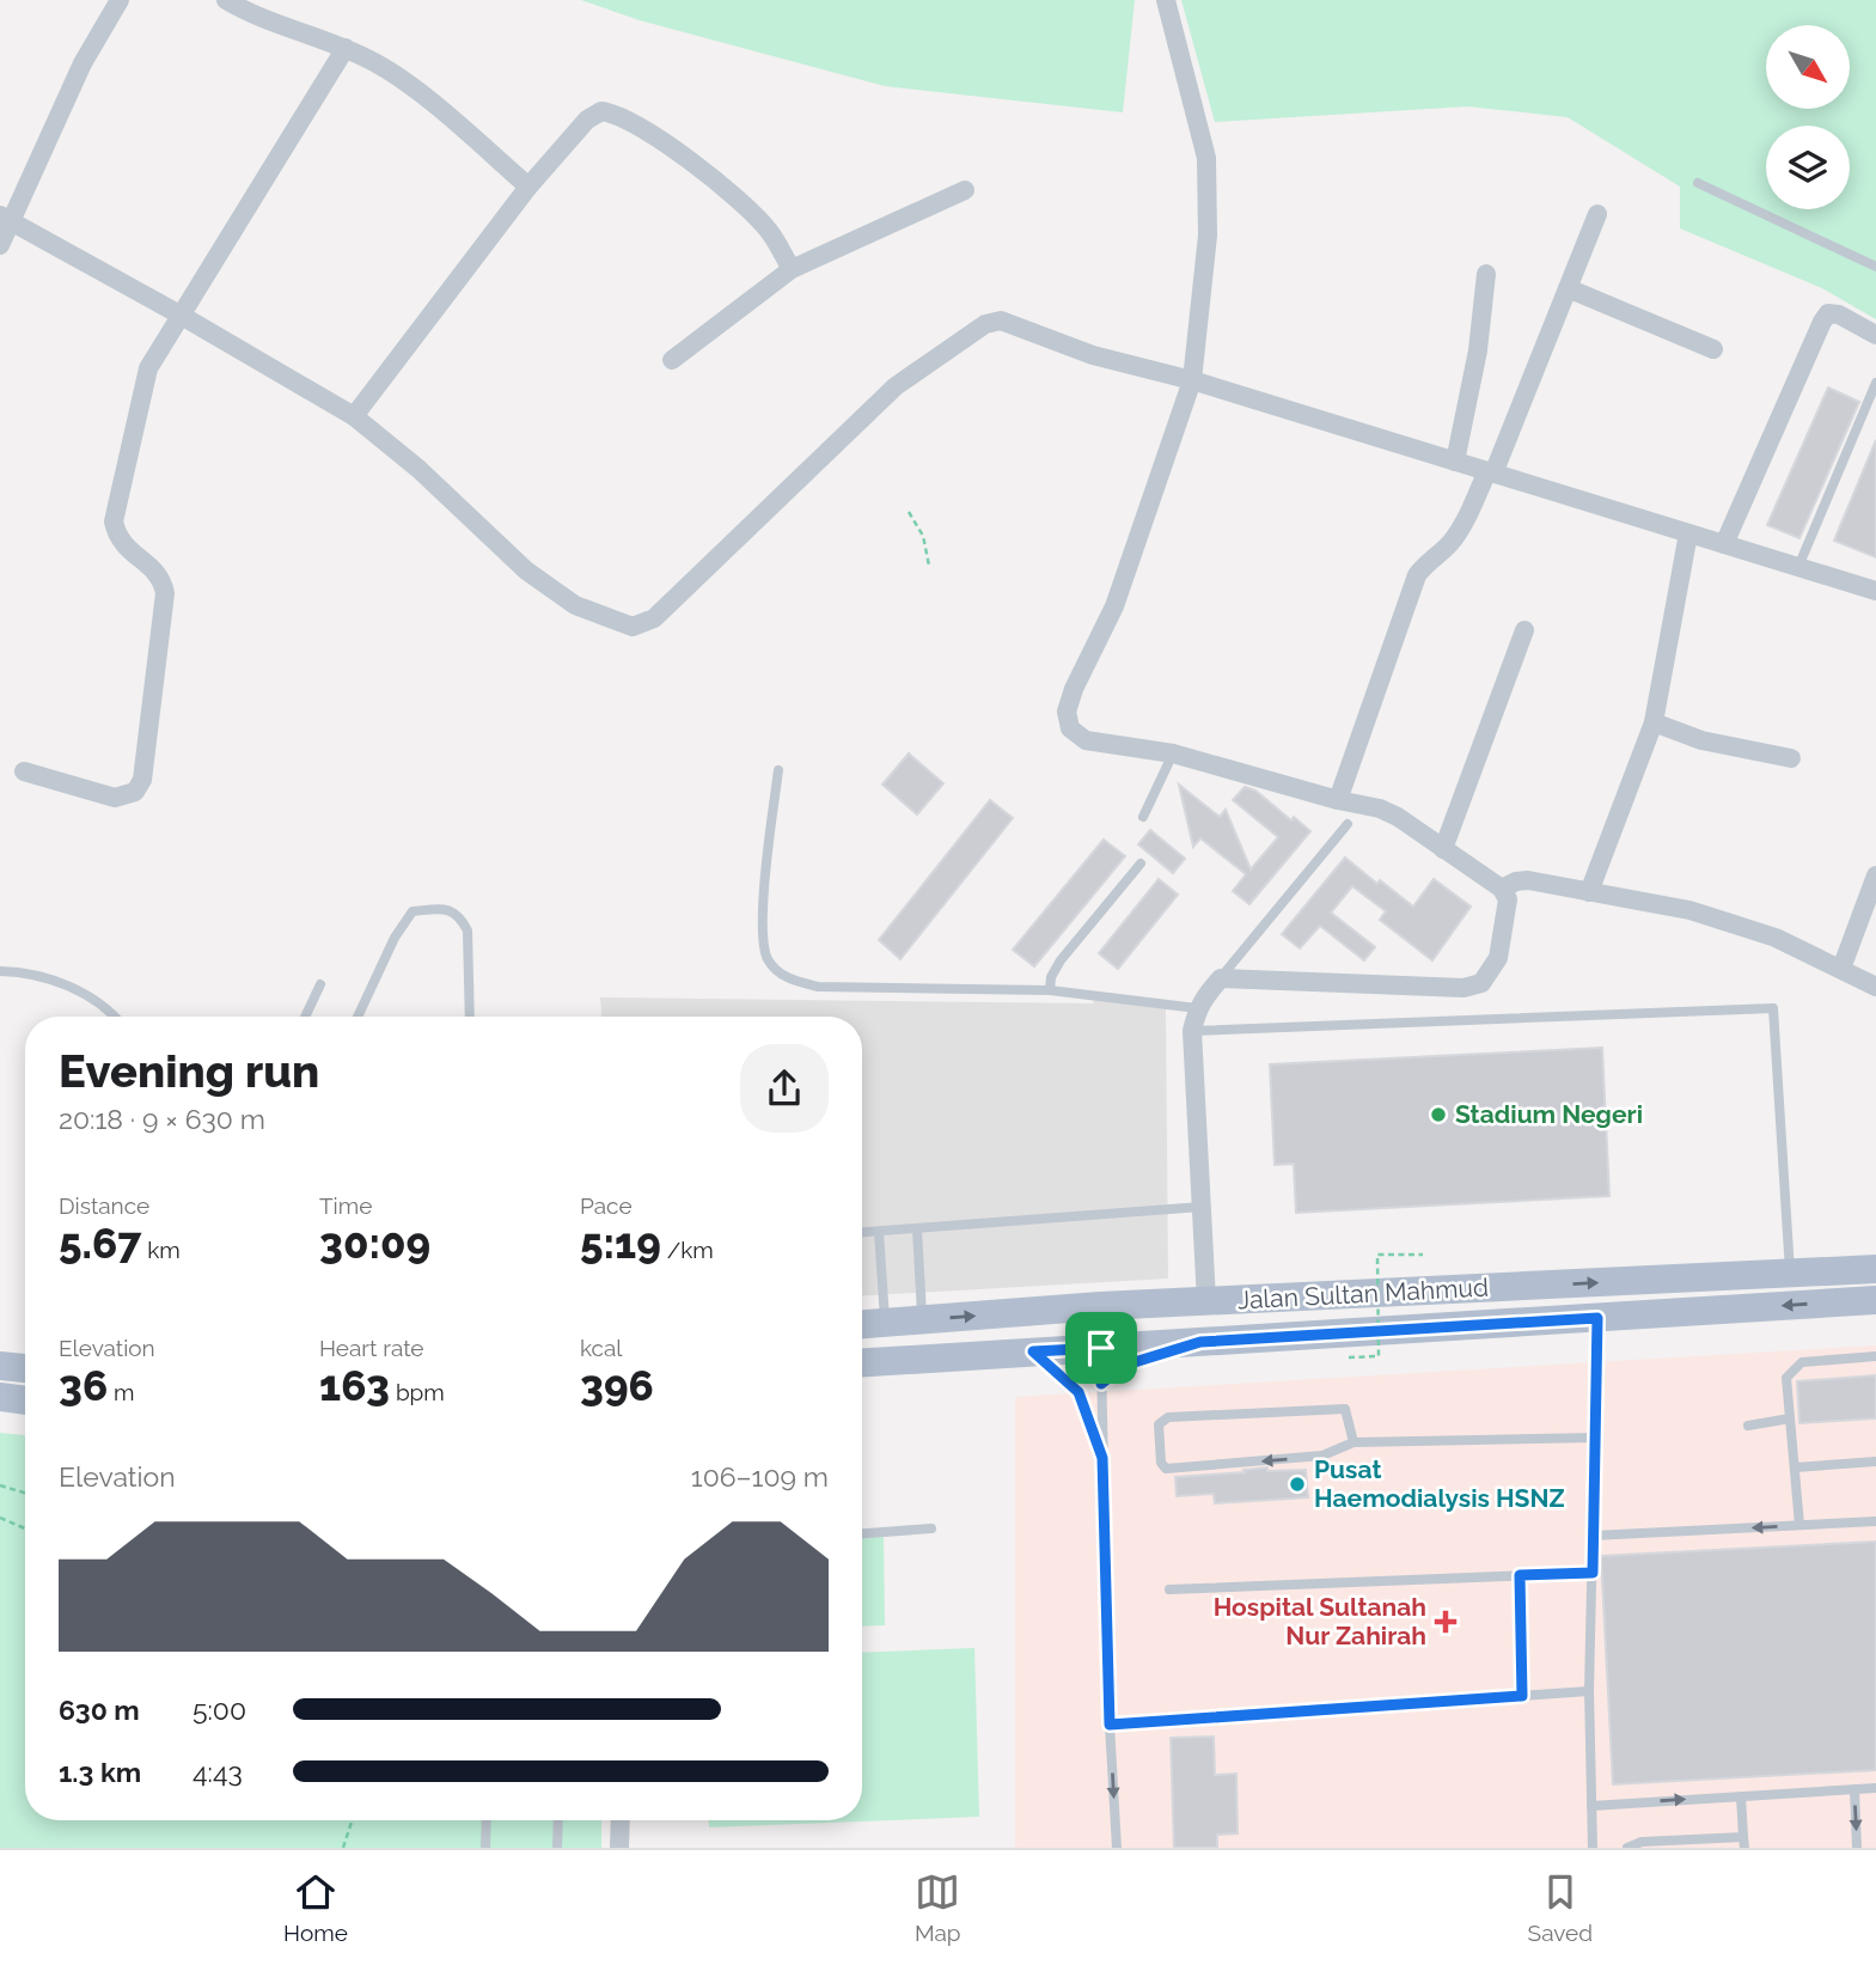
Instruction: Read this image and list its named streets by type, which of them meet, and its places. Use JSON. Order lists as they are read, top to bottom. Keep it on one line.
{"streets":{"main road":["Jalan Sultan Mahmud"]},"places":{"other":["Stadium Negeri","Pusat Haemodialysis HSNZ"],"health":["Hospital Sultanah Nur Zahirah"]},"north":"bottom right","page":{"heading":["Evening run","20:18 · 9 × 630 m"],"stats":[["Distance","5.67 km"],["Time","30:09"],["Pace","5:19 /km"],["Elevation","36 m"],["Heart rate","163 bpm"],["kcal","396"]],"chart":["Elevation","106–109 m"],"list":[{"name":"630 m","note":"5:00"},{"name":"1.3 km","note":"4:43"}],"tabs":["Home","Map","Saved"]}}
